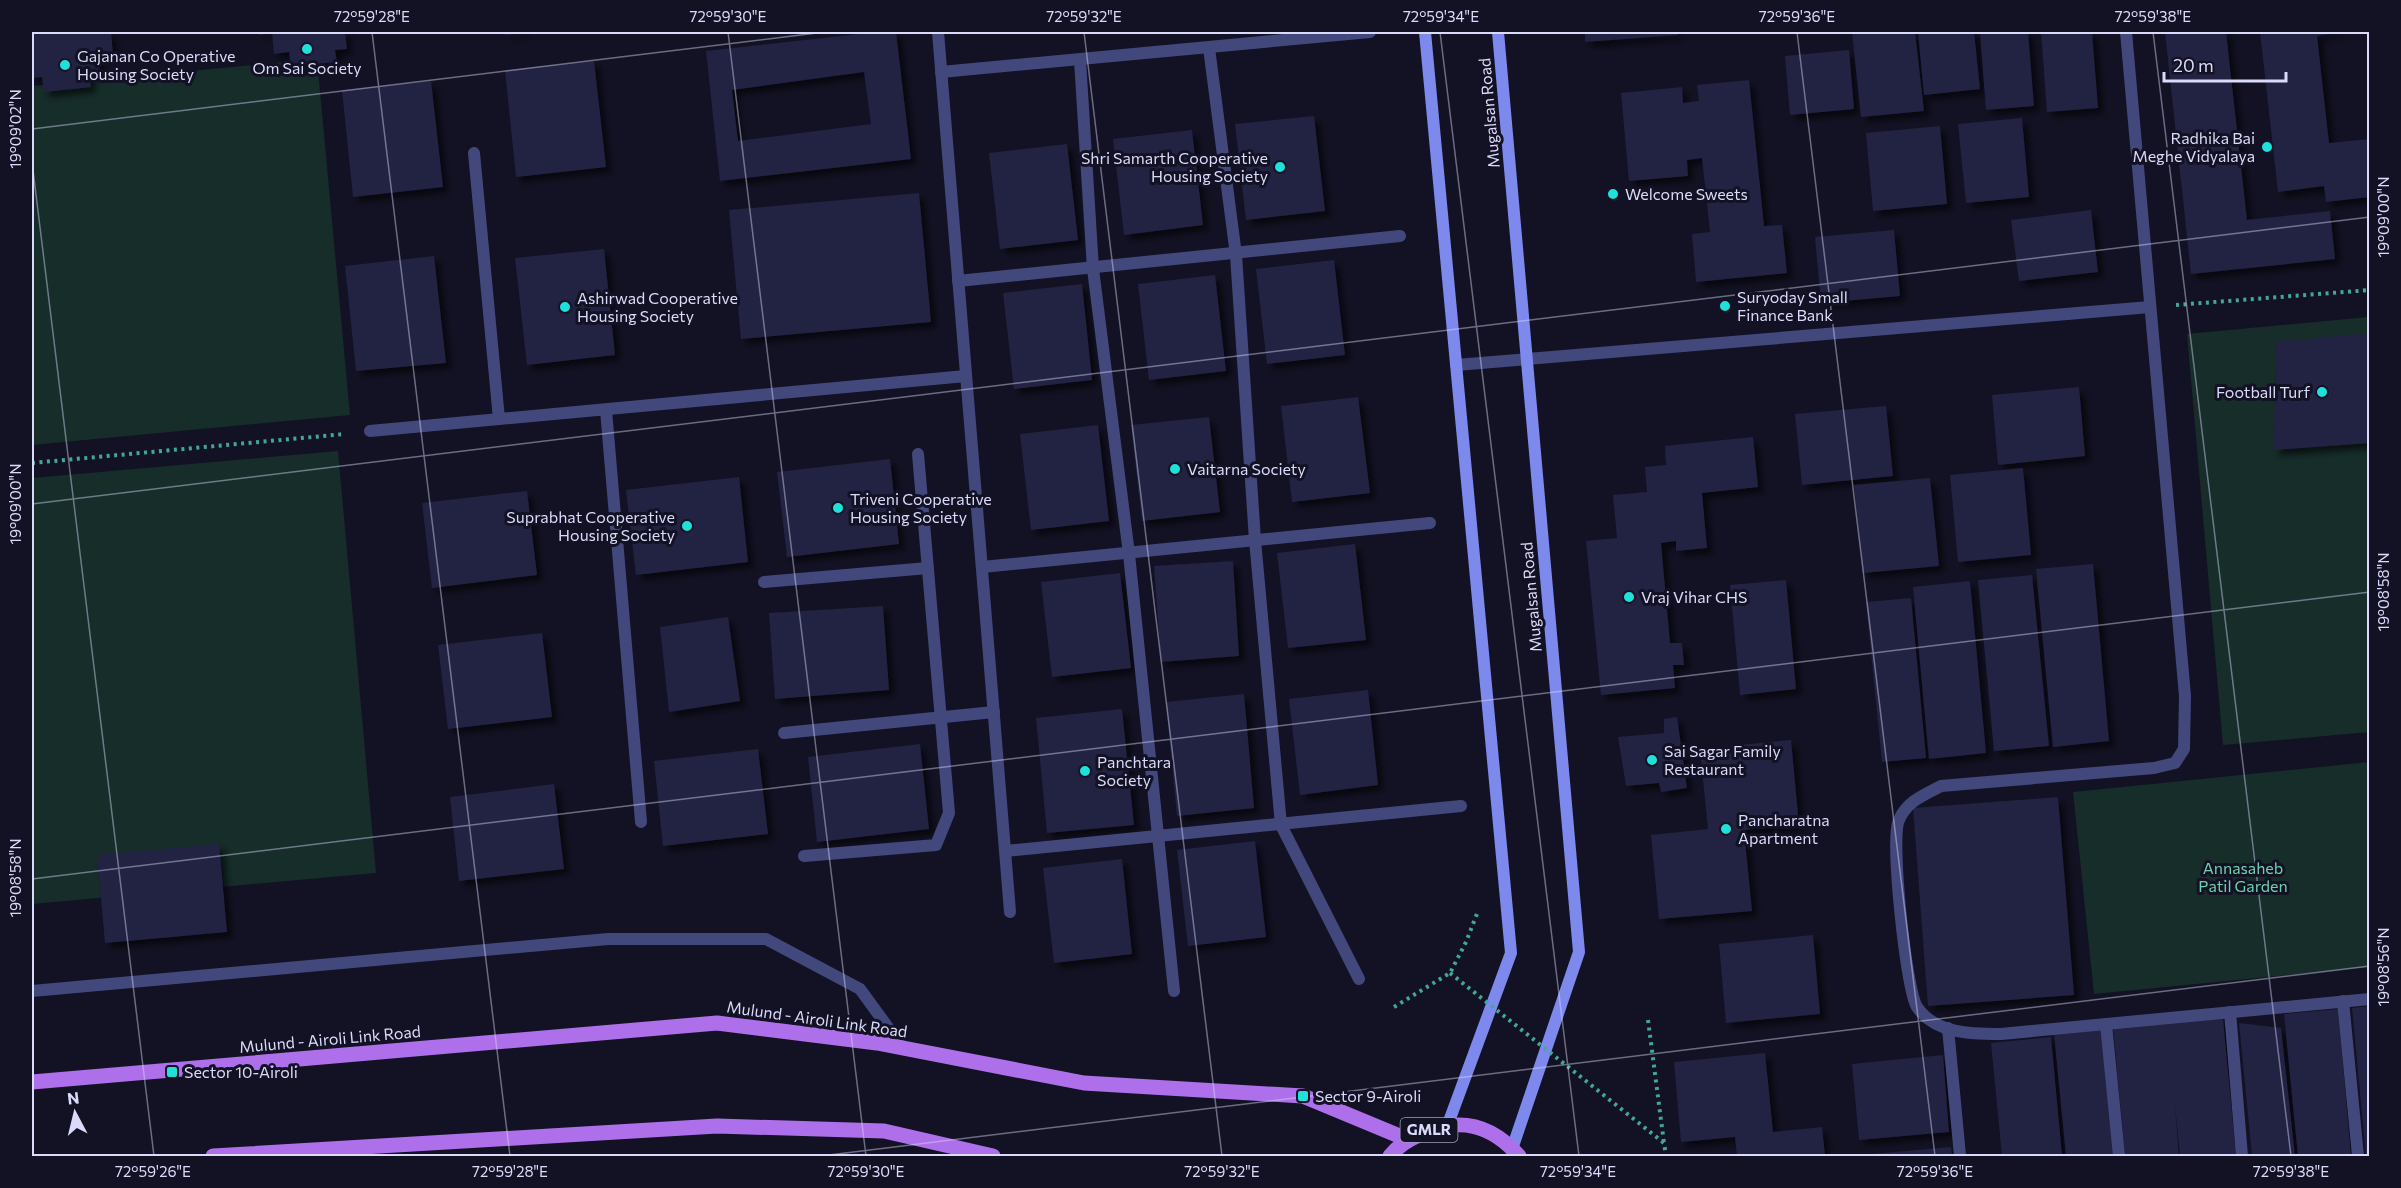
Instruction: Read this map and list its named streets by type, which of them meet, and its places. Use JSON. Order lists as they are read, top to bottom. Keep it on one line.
{"streets":{"main road":["Mugalsan Road","Mulund - Airoli Link Road","GMLR"]},"crossings":[["Mugalsan Road","GMLR"],["Mulund - Airoli Link Road","GMLR"]],"parks":["Annasaheb Patil Garden"],"places":{"other":["Om Sai Society","Gajanan Co Operative Housing Society","Radhika Bai Meghe Vidyalaya","Shri Samarth Cooperative Housing Society","Welcome Sweets","Suryoday Small Finance Bank","Ashirwad Cooperative Housing Society","Football Turf","Vaitarna Society","Triveni Cooperative Housing Society","Suprabhat Cooperative Housing Society","Vraj Vihar CHS","Sai Sagar Family Restaurant","Panchtara Society","Pancharatna Apartment"],"transit":["Sector 10-Airoli","Sector 9-Airoli"]},"scale_bar":"20 m","north":"top","coordinates":["72°59'28\"E","72°59'30\"E","72°59'32\"E","72°59'34\"E","72°59'36\"E","72°59'38\"E","19°09'02\"N","19°09'00\"N","19°08'58\"N","19°08'56\"N","72°59'26\"E"]}
